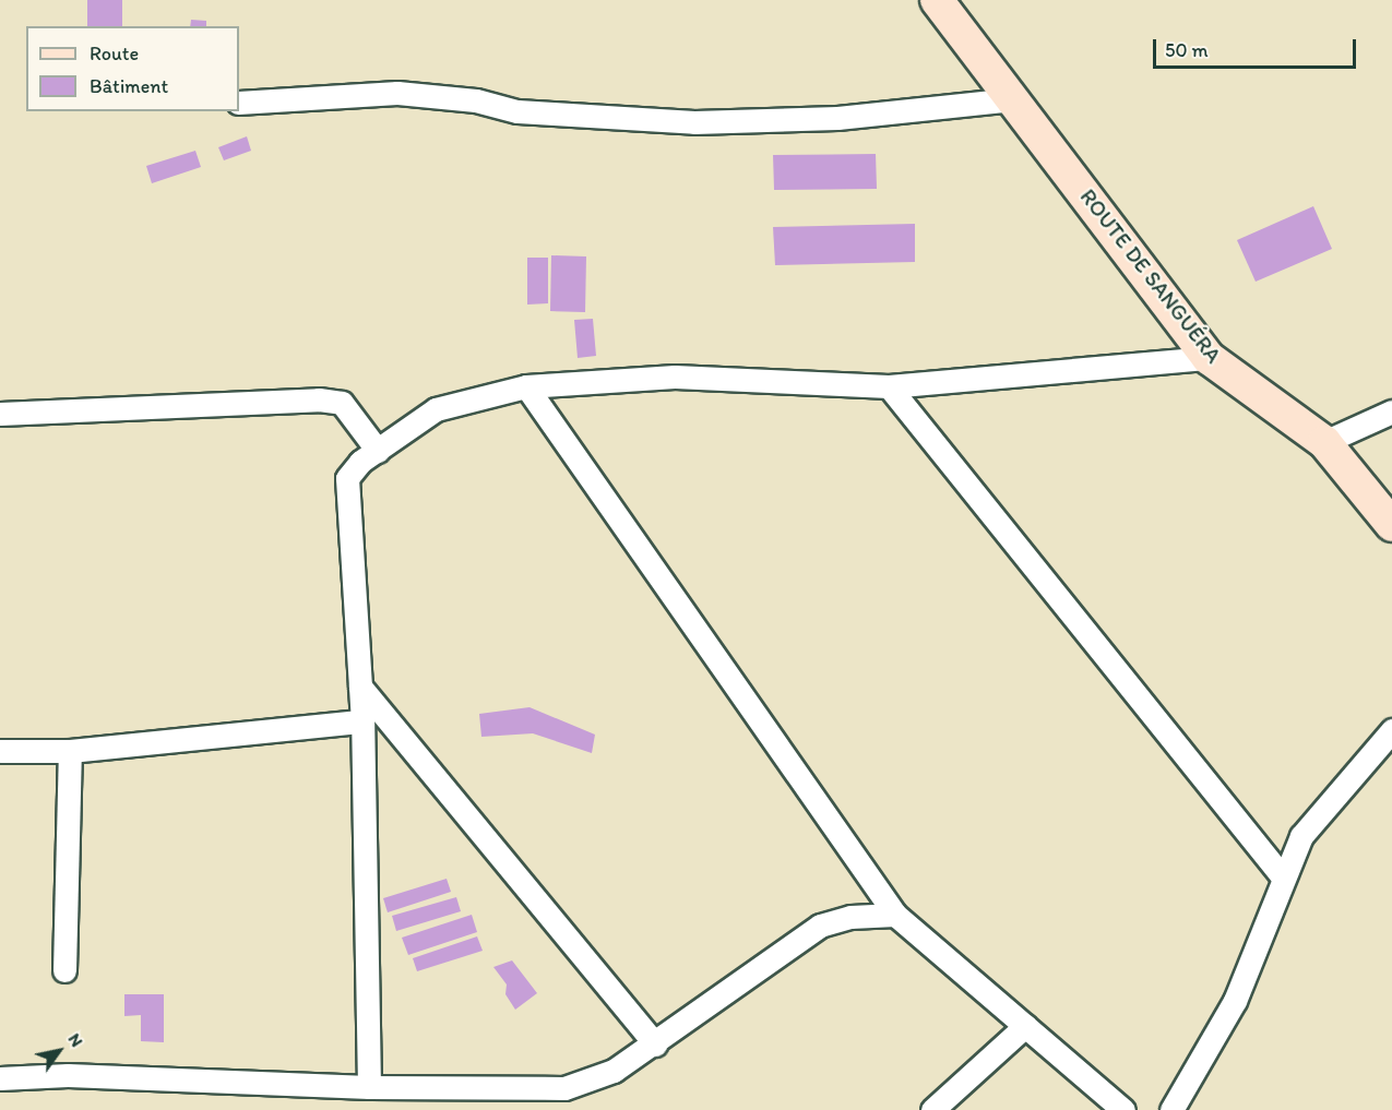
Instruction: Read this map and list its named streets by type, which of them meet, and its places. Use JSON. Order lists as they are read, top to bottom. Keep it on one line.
{"streets":{"street":["ROUTE DE SANGUÉRA"]},"legend":["Route","Bâtiment"],"scale_bar":"50 m","north":"top right"}
